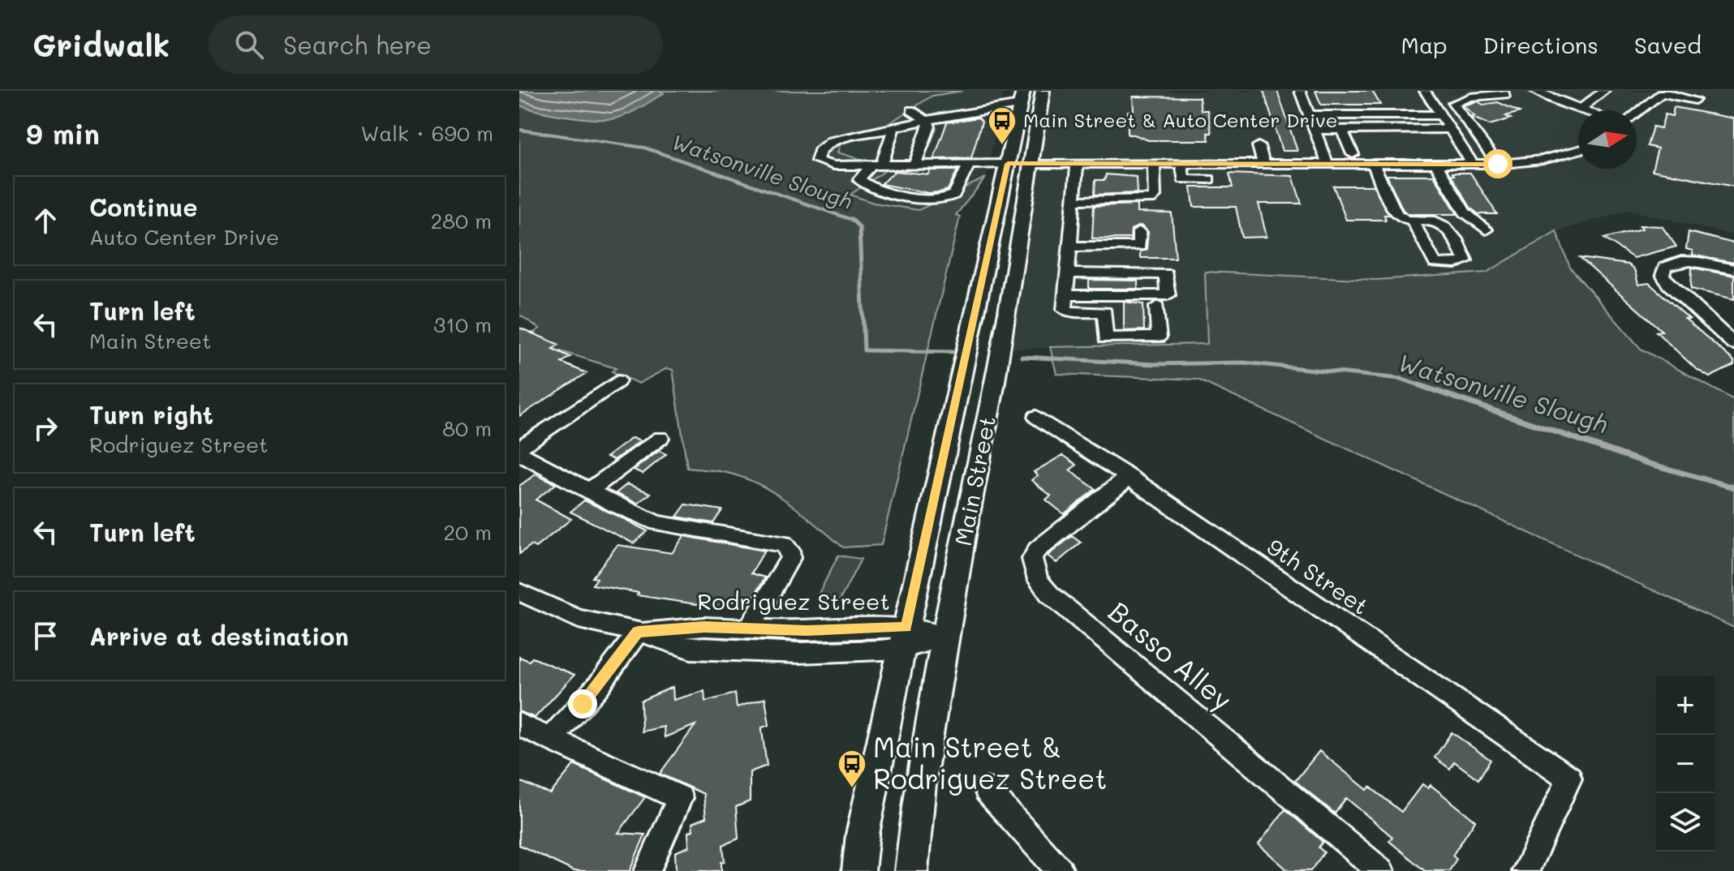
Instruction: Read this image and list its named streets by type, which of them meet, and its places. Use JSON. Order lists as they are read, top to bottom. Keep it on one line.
{"streets":{"main road":["Main Street"],"street":["9th Street","Rodriguez Street","Basso Alley"]},"crossings":[["Main Street","Rodriguez Street"],["9th Street","Basso Alley"]],"water":["Watsonville Slough"],"places":{"bus stop":["Main Street & Auto Center Drive","Main Street & Rodriguez Street"]},"north":"right","page":{"header":"Gridwalk","search":"Search here","nav":["Map","Directions","Saved"],"heading":["9 min","Walk · 690 m"],"list":[["Continue","Auto Center Drive","280 m"],["Turn left","Main Street","310 m"],["Turn right","Rodriguez Street","80 m"],["Turn left","20 m"],"Arrive at destination"],"map_buttons":["+","−"]}}
